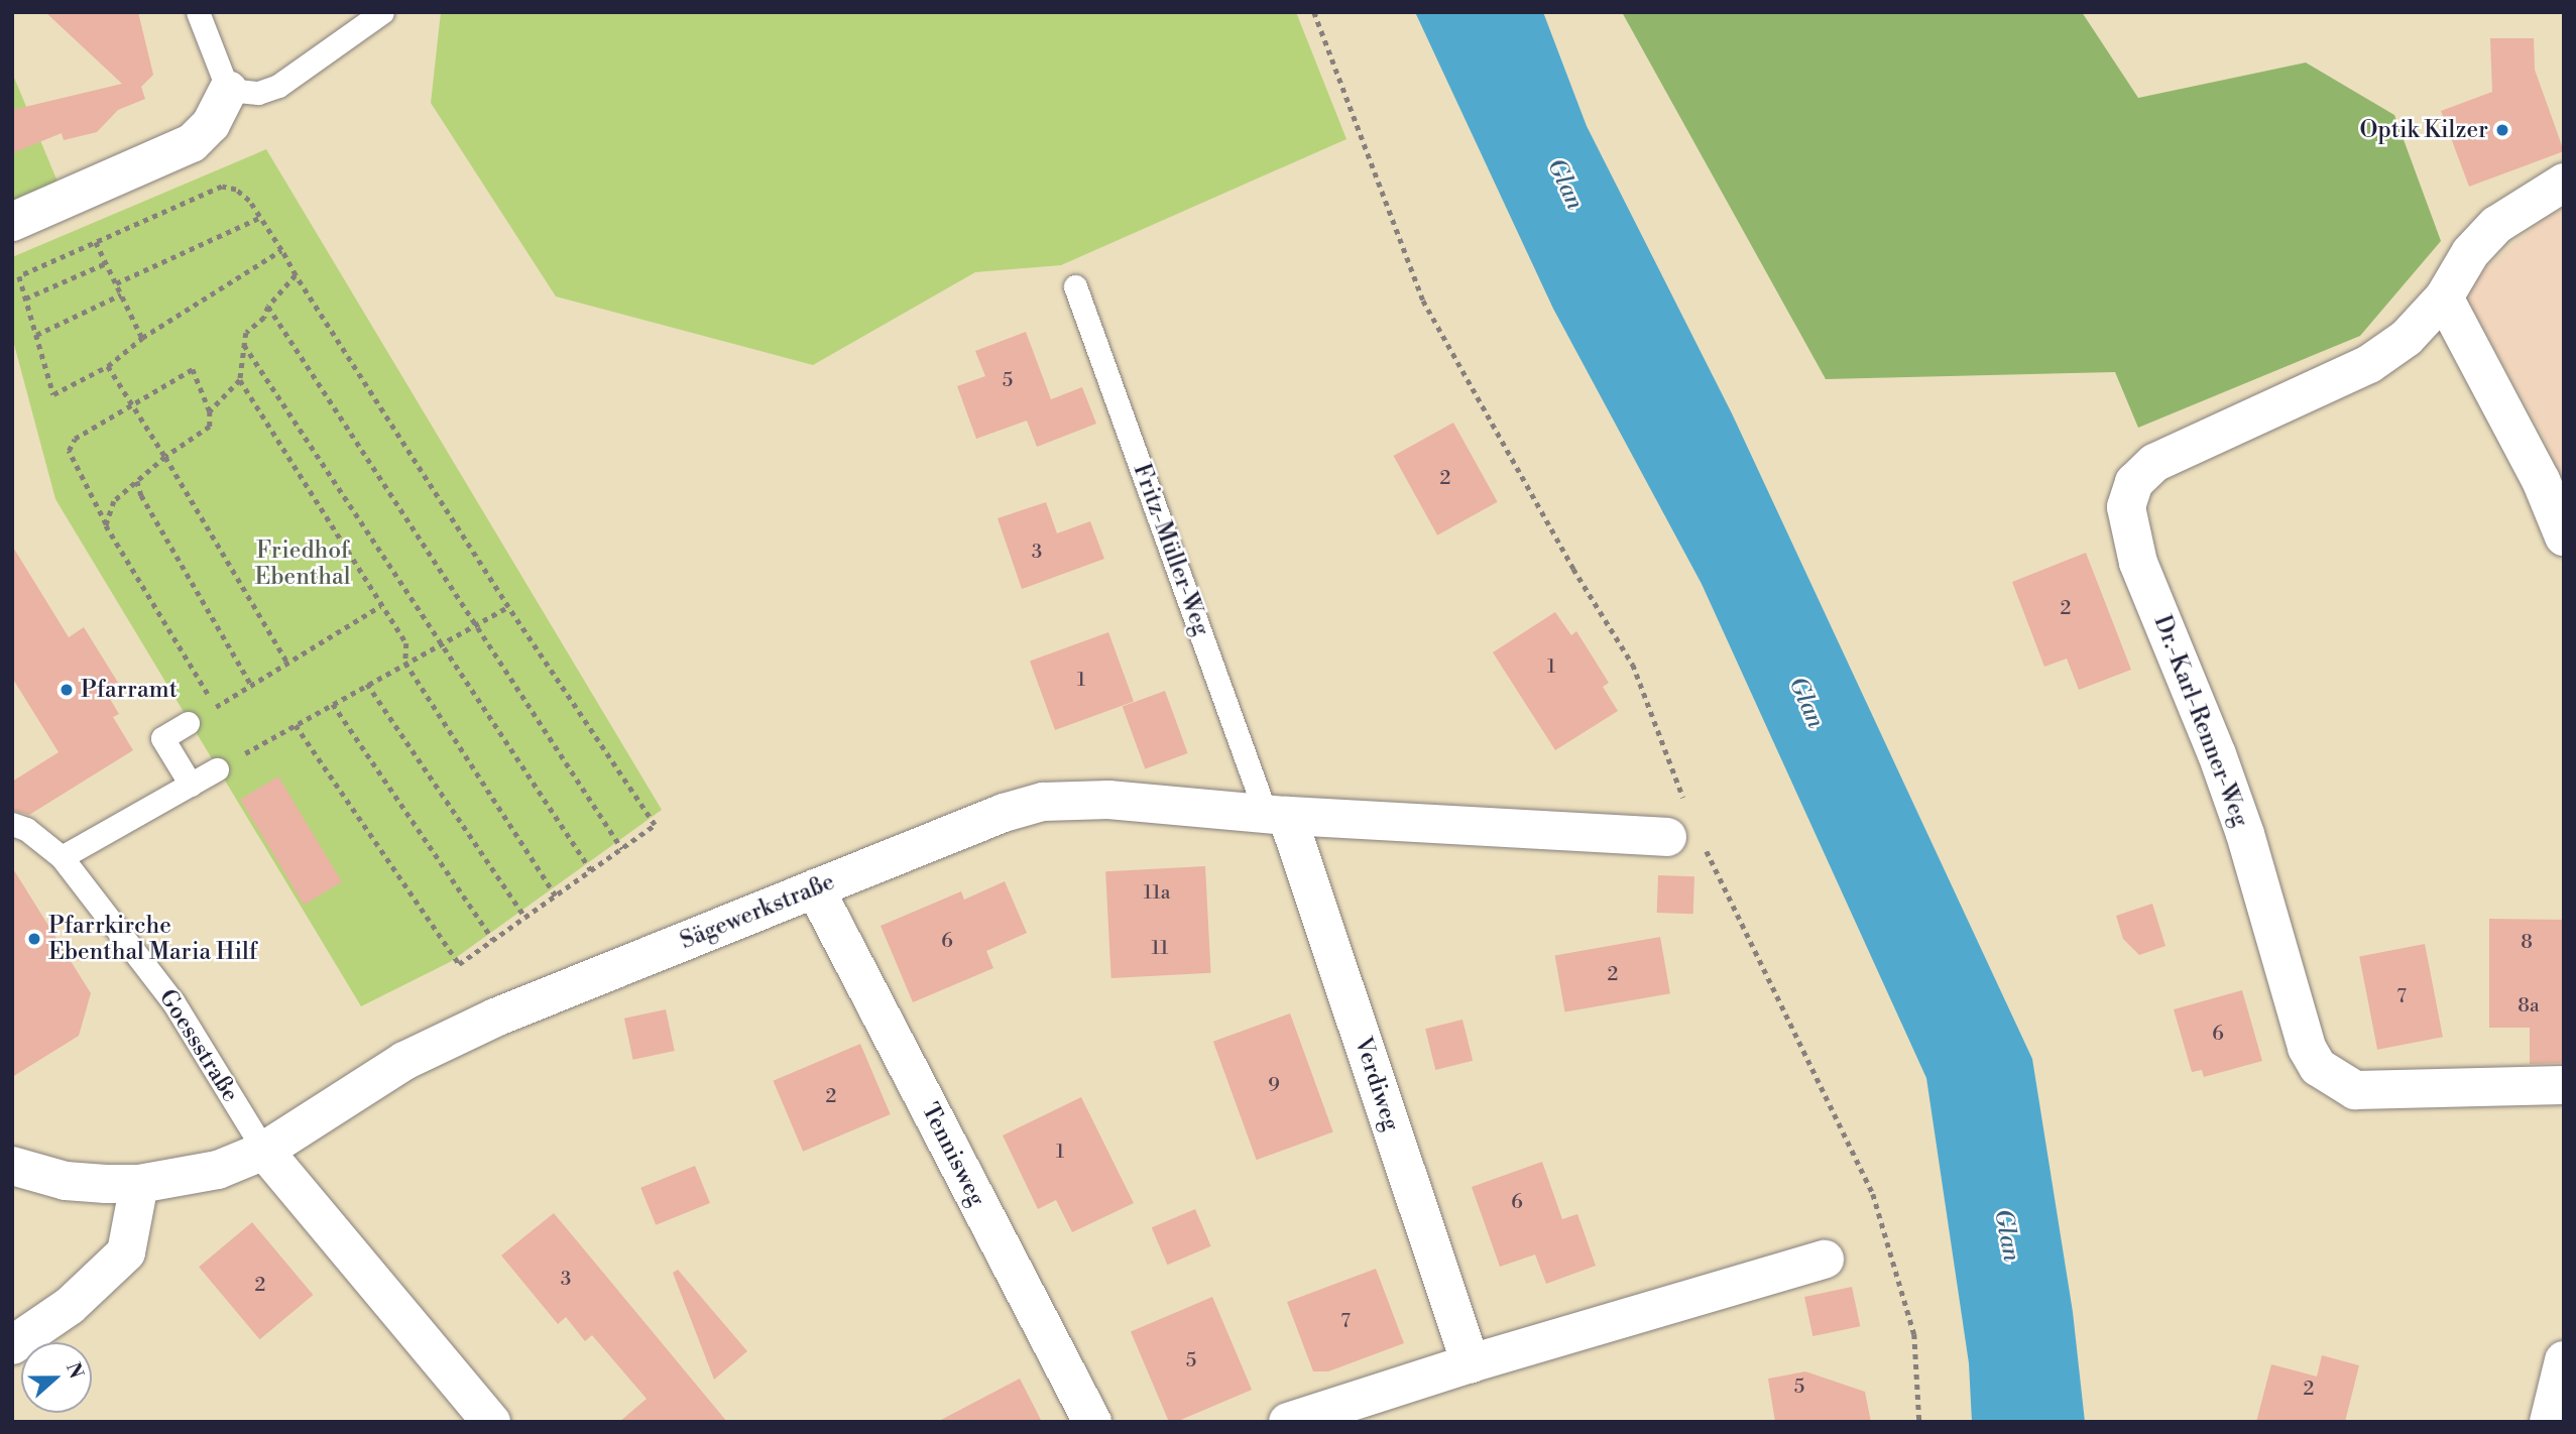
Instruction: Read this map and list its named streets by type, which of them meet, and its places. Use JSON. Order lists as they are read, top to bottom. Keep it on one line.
{"streets":{"street":["Dr.-Karl-Renner-Weg","Sägewerkstraße","Goessstraße","Verdiweg","Tennisweg"],"lane":["Fritz-Müller-Weg"]},"crossings":[["Fritz-Müller-Weg","Sägewerkstraße"],["Fritz-Müller-Weg","Verdiweg"],["Sägewerkstraße","Goessstraße"],["Sägewerkstraße","Verdiweg"],["Sägewerkstraße","Tennisweg"]],"water":["Glan"],"parks":["Friedhof Ebenthal"],"places":["Optik Kilzer","Pfarramt","Pfarrkirche Ebenthal Maria Hilf"],"house_numbers":["5","2","3","2","1","1","11a","6","8","11","2","7","8a","6","9","2","1","6","3","2","7","5","5","2"],"north":"right"}
